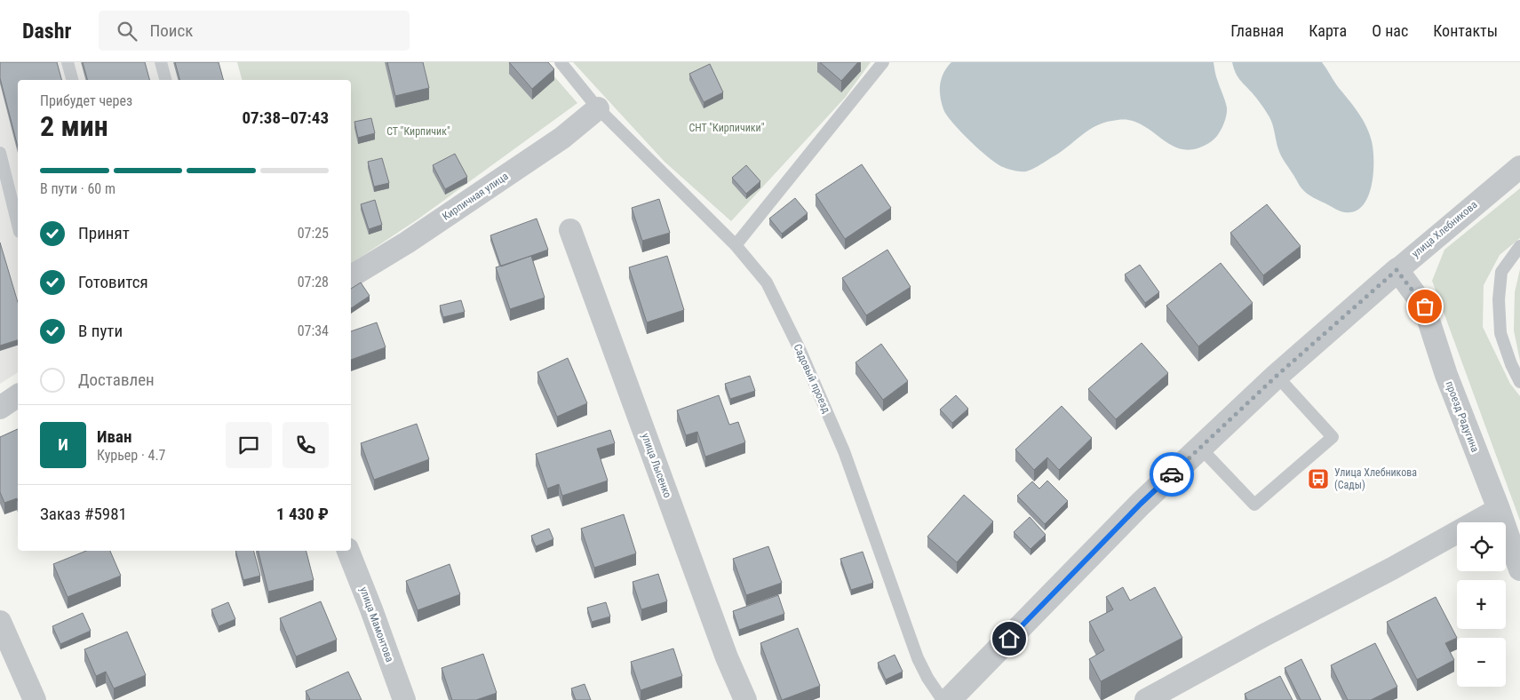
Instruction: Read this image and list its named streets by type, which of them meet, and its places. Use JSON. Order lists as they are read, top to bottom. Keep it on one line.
{"streets":{"street":["Кирпичная улица","улица Хлебникова","проезд Радугина","улица Лысенко","улица Мамонтова"],"lane":["Садовый проезд"]},"crossings":[["Кирпичная улица","Садовый проезд"],["улица Хлебникова","проезд Радугина"]],"parks":["СНТ \"Кирпичики\"","СТ \"Кирпичик\""],"places":{"bus stop":["Улица Хлебникова (Сады)"]},"page":{"header":"Dashr","search":"Поиск","nav":["Главная","Карта","О нас","Контакты"],"heading":["2 мин","Прибудет через","07:38–07:43"],"panel":["Иван","Курьер · 4.7","Заказ #5981","1 430 ₽"],"bar":"В пути · 60 m","list":[["Принят","07:25"],["Готовится","07:28"],["В пути","07:34"],"Доставлен"],"round":"И","map_buttons":["+","−"]}}
